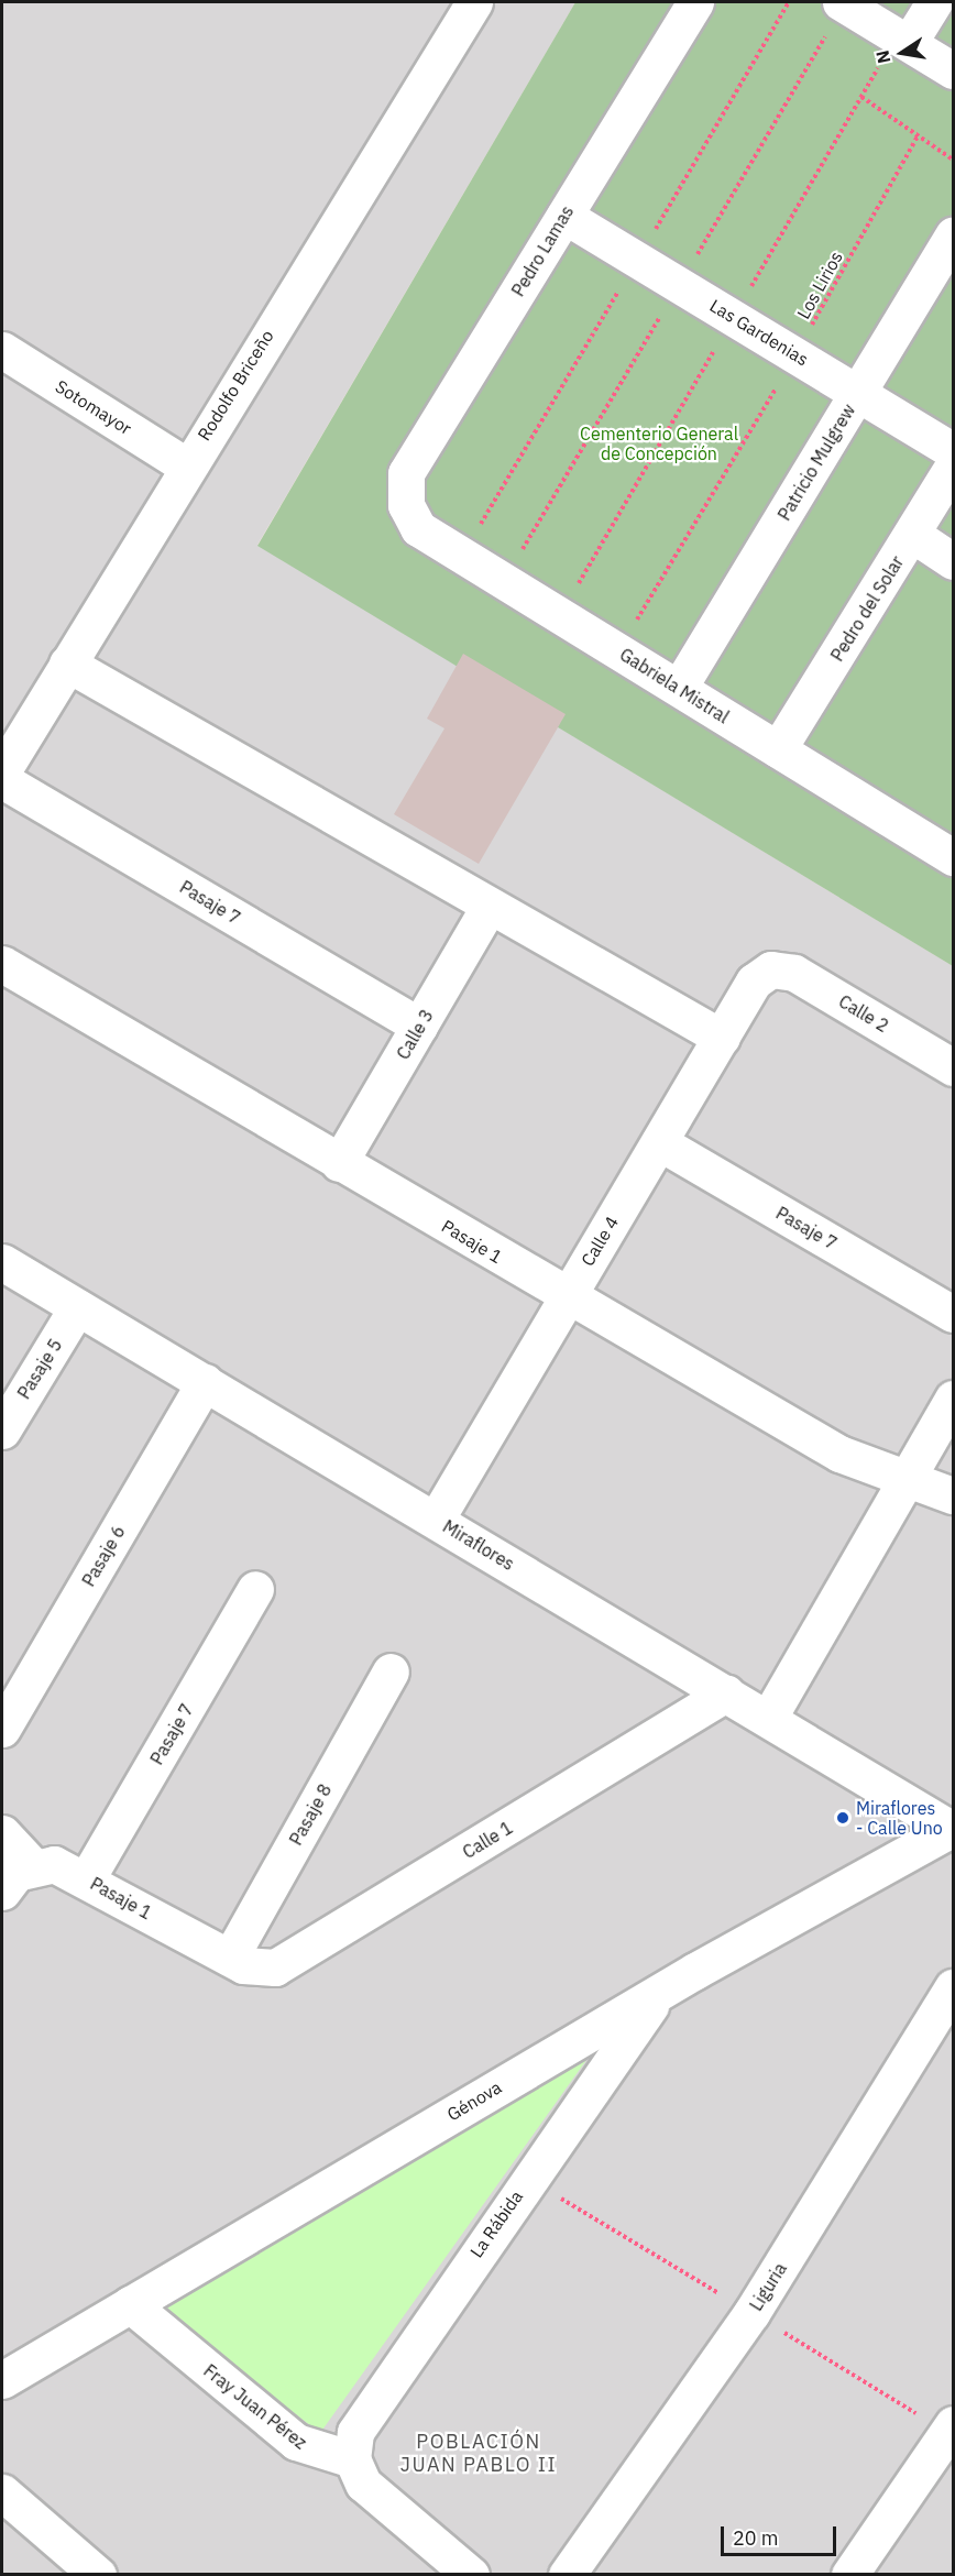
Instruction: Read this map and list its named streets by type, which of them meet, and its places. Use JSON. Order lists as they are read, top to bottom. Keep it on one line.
{"streets":{"street":["Pedro Lamas","Las Gardenias","Rodolfo Briceño","Sotomayor","Patricio Mulgrew","Pedro del Solar","Gabriela Mistral","Pasaje 7","Calle 2","Calle 3","Pasaje 1","Calle 4","Pasaje 5","Miraflores","Pasaje 6","Pasaje 8","Calle 1","Génova","La Rábida","Liguria","Fray Juan Pérez"],"path":["Los Lirios"]},"crossings":[["Pedro Lamas","Las Gardenias"],["Pedro Lamas","Gabriela Mistral"],["Los Lirios","Las Gardenias"],["Los Lirios","Gabriela Mistral"],["Las Gardenias","Patricio Mulgrew"],["Rodolfo Briceño","Sotomayor"],["Patricio Mulgrew","Gabriela Mistral"],["Pedro del Solar","Gabriela Mistral"],["Pasaje 7","Calle 3"],["Pasaje 7","Pasaje 1"],["Pasaje 7","Calle 4"],["Calle 2","Calle 4"],["Calle 3","Pasaje 1"],["Pasaje 1","Calle 4"],["Pasaje 1","Pasaje 8"],["Pasaje 1","Calle 1"],["Calle 4","Miraflores"],["Pasaje 5","Miraflores"],["Miraflores","Pasaje 6"],["Miraflores","Calle 1"],["Miraflores","Génova"],["Pasaje 8","Calle 1"],["Génova","La Rábida"],["Génova","Fray Juan Pérez"],["La Rábida","Fray Juan Pérez"]],"districts":["POBLACIÓN JUAN PABLO II"],"parks":["Cementerio General de Concepción"],"places":["Miraflores - Calle Uno"],"scale_bar":"20 m","north":"left"}
